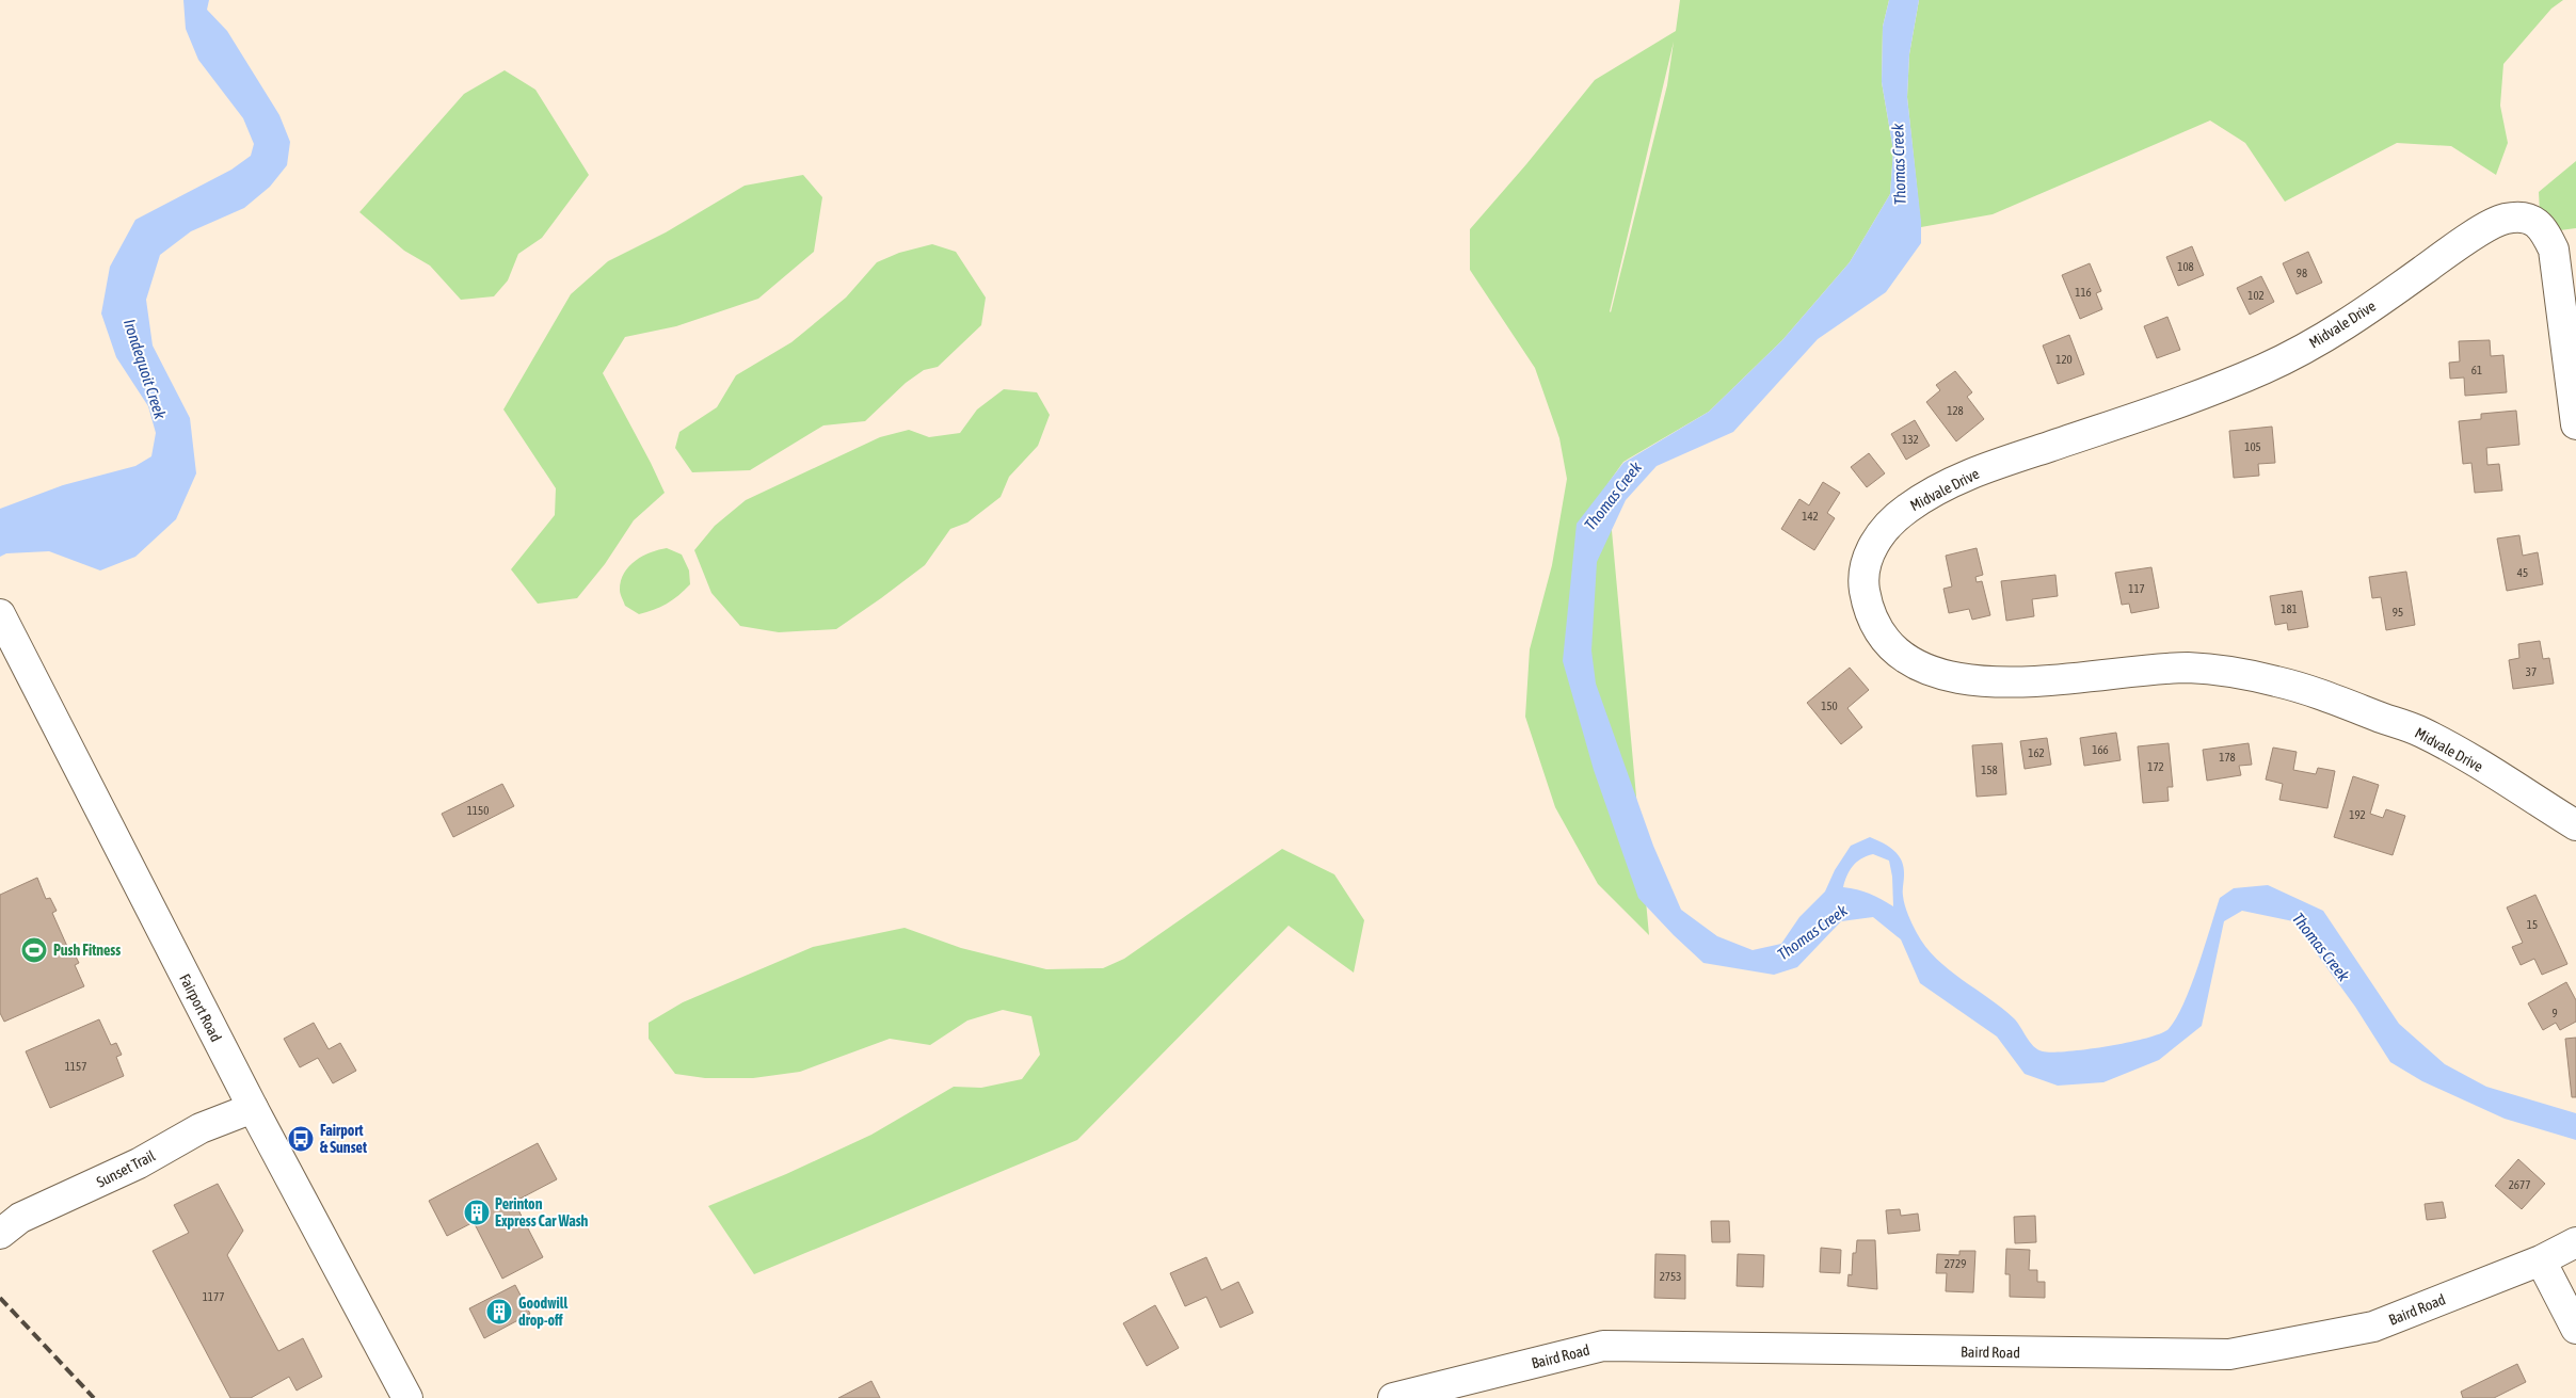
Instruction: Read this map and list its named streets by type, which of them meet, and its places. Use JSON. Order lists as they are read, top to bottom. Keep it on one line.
{"streets":{"street":["Midvale Drive","Fairport Road","Sunset Trail","Baird Road"]},"crossings":[["Fairport Road","Sunset Trail"]],"water":["Thomas Creek","Irondequoit Creek"],"places":{"sports":["Push Fitness"],"bus stop":["Fairport & Sunset"],"building":["Perinton Express Car Wash","Goodwill drop-off"]},"house_numbers":["108","98","116","102","120","61","128","132","105","142","45","117","181","95","37","150","166","162","178","172","158","1150","192","15","9","1157","2677","2729","2753","1177"]}
